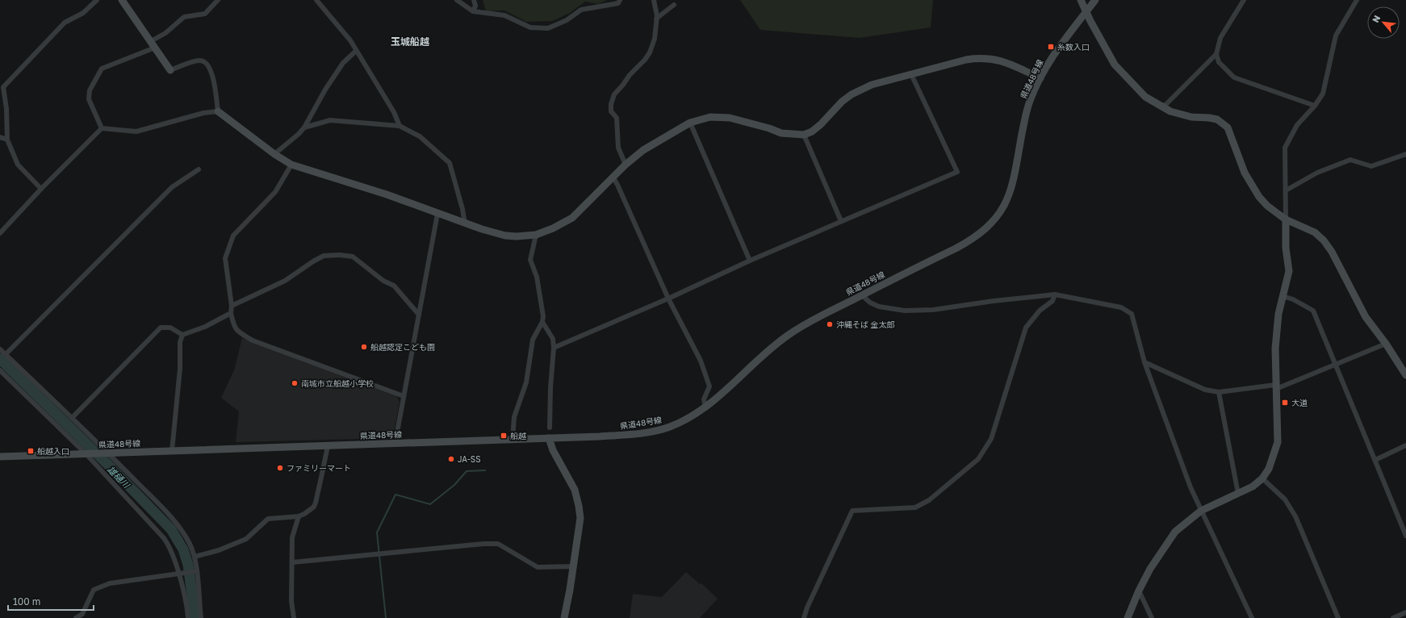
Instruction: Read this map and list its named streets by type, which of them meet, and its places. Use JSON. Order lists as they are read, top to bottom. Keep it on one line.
{"streets":{"street":["県道48号線"]},"districts":["玉城船越"],"water":["雄樋川"],"places":{"transit":["糸数入口","大道","船越","船越入口"],"other":["沖縄そば 金太郎","船越認定こども園","南城市立船越小学校","JA-SS","ファミリーマート"]},"scale_bar":"100 m","north":"top left"}
